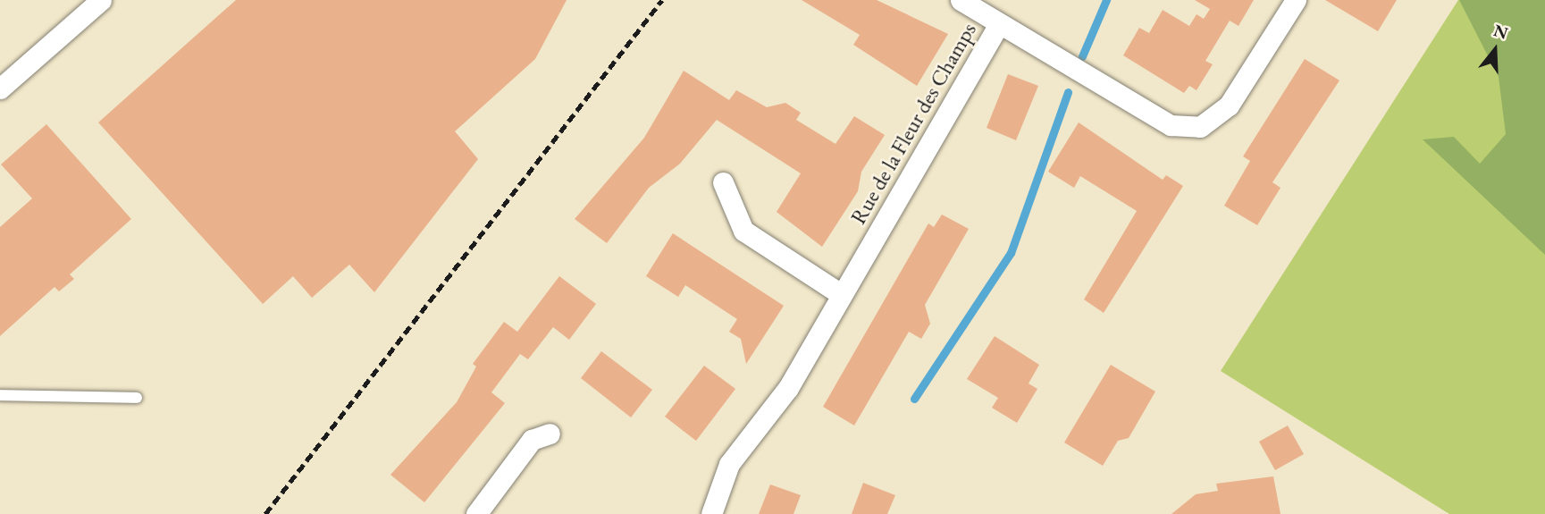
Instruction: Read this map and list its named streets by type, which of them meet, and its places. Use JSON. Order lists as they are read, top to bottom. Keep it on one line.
{"streets":{"street":["Rue de la Fleur des Champs"]},"north":"top"}
